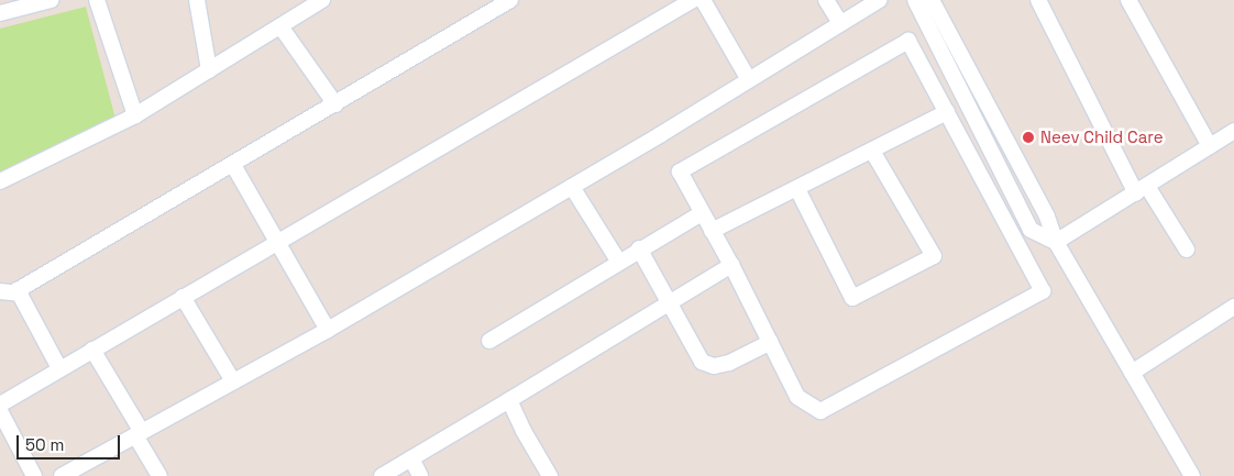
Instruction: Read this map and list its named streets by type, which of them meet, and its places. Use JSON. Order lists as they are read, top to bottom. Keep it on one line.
{"places":["Neev Child Care"],"scale_bar":"50 m"}
